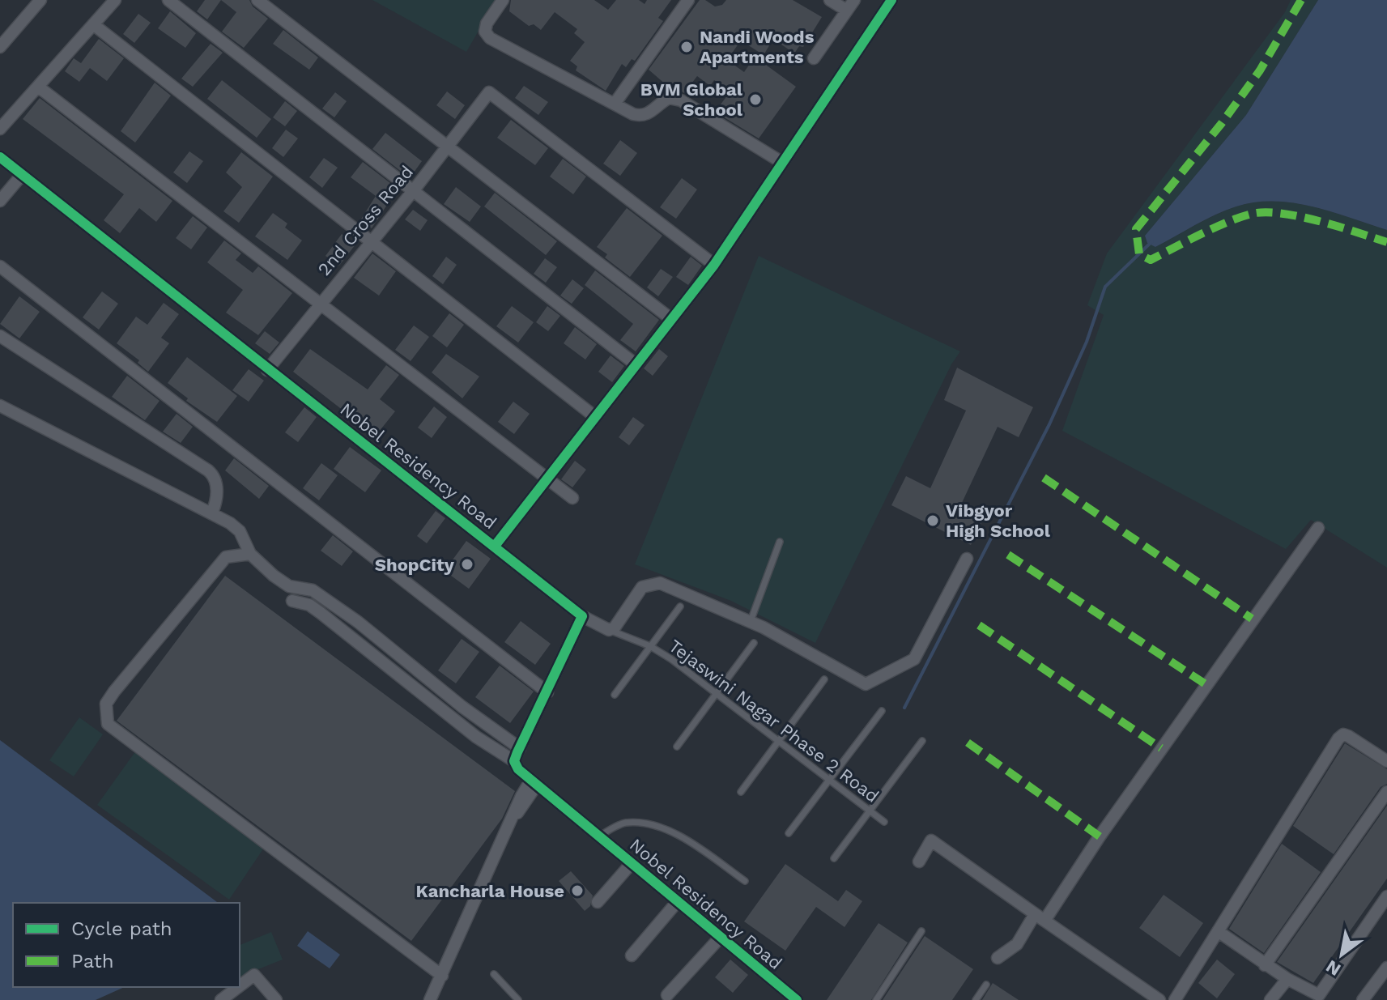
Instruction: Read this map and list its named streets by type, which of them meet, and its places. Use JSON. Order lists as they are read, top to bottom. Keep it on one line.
{"streets":{"street":["2nd Cross Road","Nobel Residency Road"],"lane":["Tejaswini Nagar Phase 2 Road"]},"crossings":[["2nd Cross Road","Nobel Residency Road"],["Nobel Residency Road","Tejaswini Nagar Phase 2 Road"]],"places":["Nandi Woods Apartments","BVM Global School","Vibgyor High School","ShopCity","Kancharla House"],"legend":["Cycle path","Path"],"north":"bottom left"}
